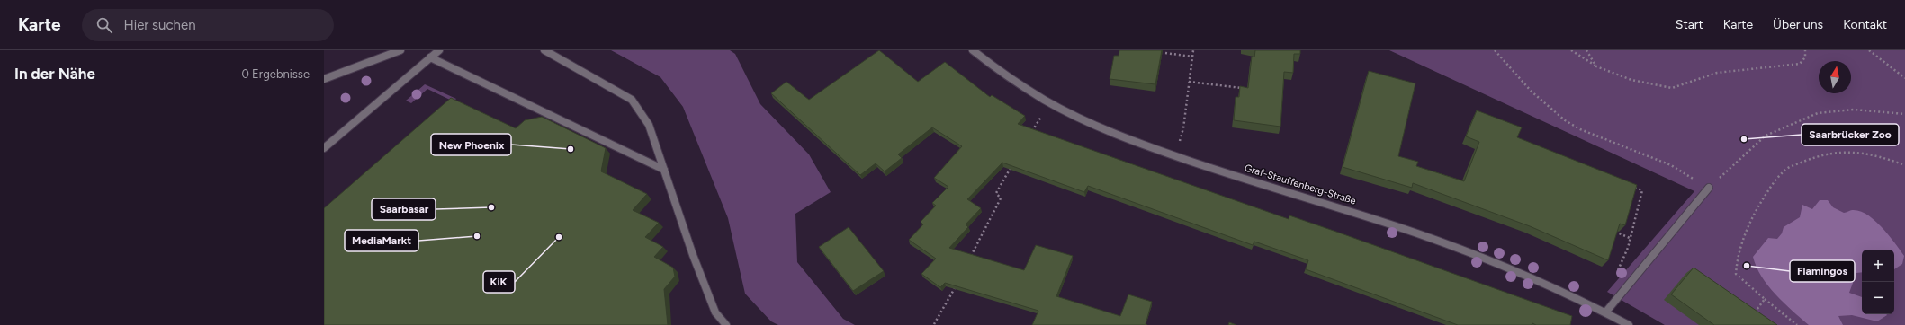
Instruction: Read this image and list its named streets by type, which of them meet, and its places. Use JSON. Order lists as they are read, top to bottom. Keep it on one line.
{"streets":{"street":["Graf-Stauffenberg-Straße"]},"places":["Saarbrücker Zoo","New Phoenix","Saarbasar","MediaMarkt","KiK","Flamingos"],"north":"top","page":{"header":"Karte","search":"Hier suchen","nav":["Start","Karte","Über uns","Kontakt"],"heading":["In der Nähe","0 Ergebnisse"],"map_buttons":["+","−"]}}
